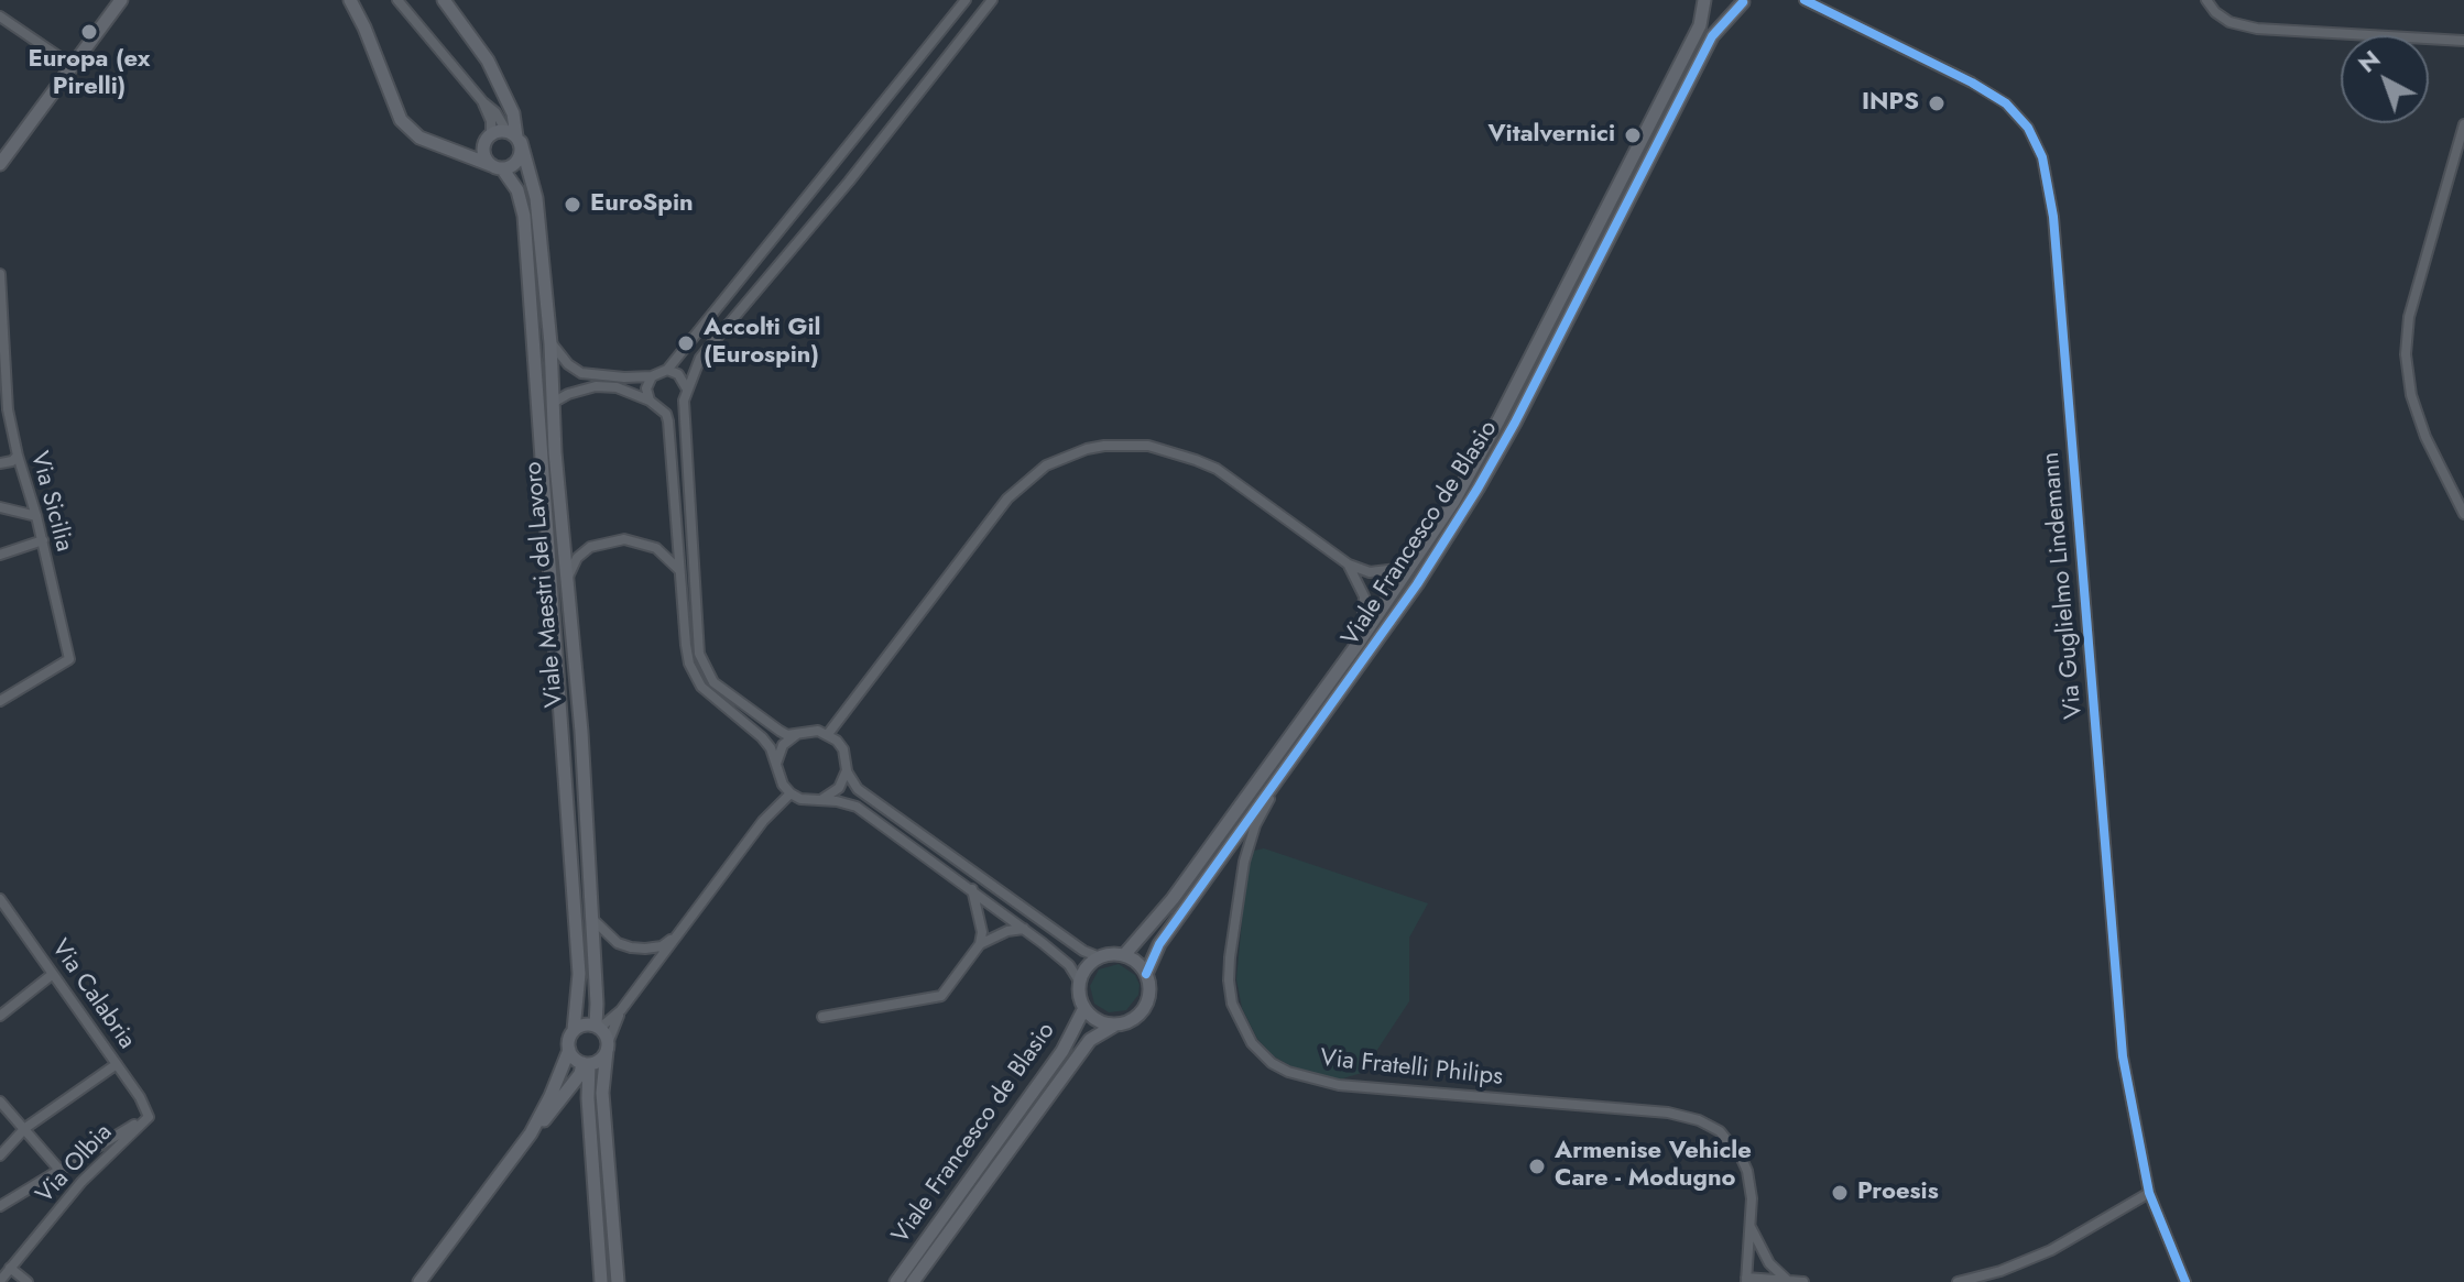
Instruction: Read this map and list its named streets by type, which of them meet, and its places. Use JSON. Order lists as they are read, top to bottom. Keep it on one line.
{"streets":{"street":["Via Sicilia","Viale Francesco de Blasio","Viale Maestri del Lavoro","Via Guglielmo Lindemann","Via Calabria","Via Fratelli Philips","Via Olbia"]},"crossings":[["Viale Francesco de Blasio","Via Fratelli Philips"],["Via Calabria","Via Olbia"]],"places":["Europa (ex Pirelli)","INPS","Vitalvernici","EuroSpin","Accolti Gil (Eurospin)","Armenise Vehicle Care - Modugno","Proesis"],"north":"top left"}
